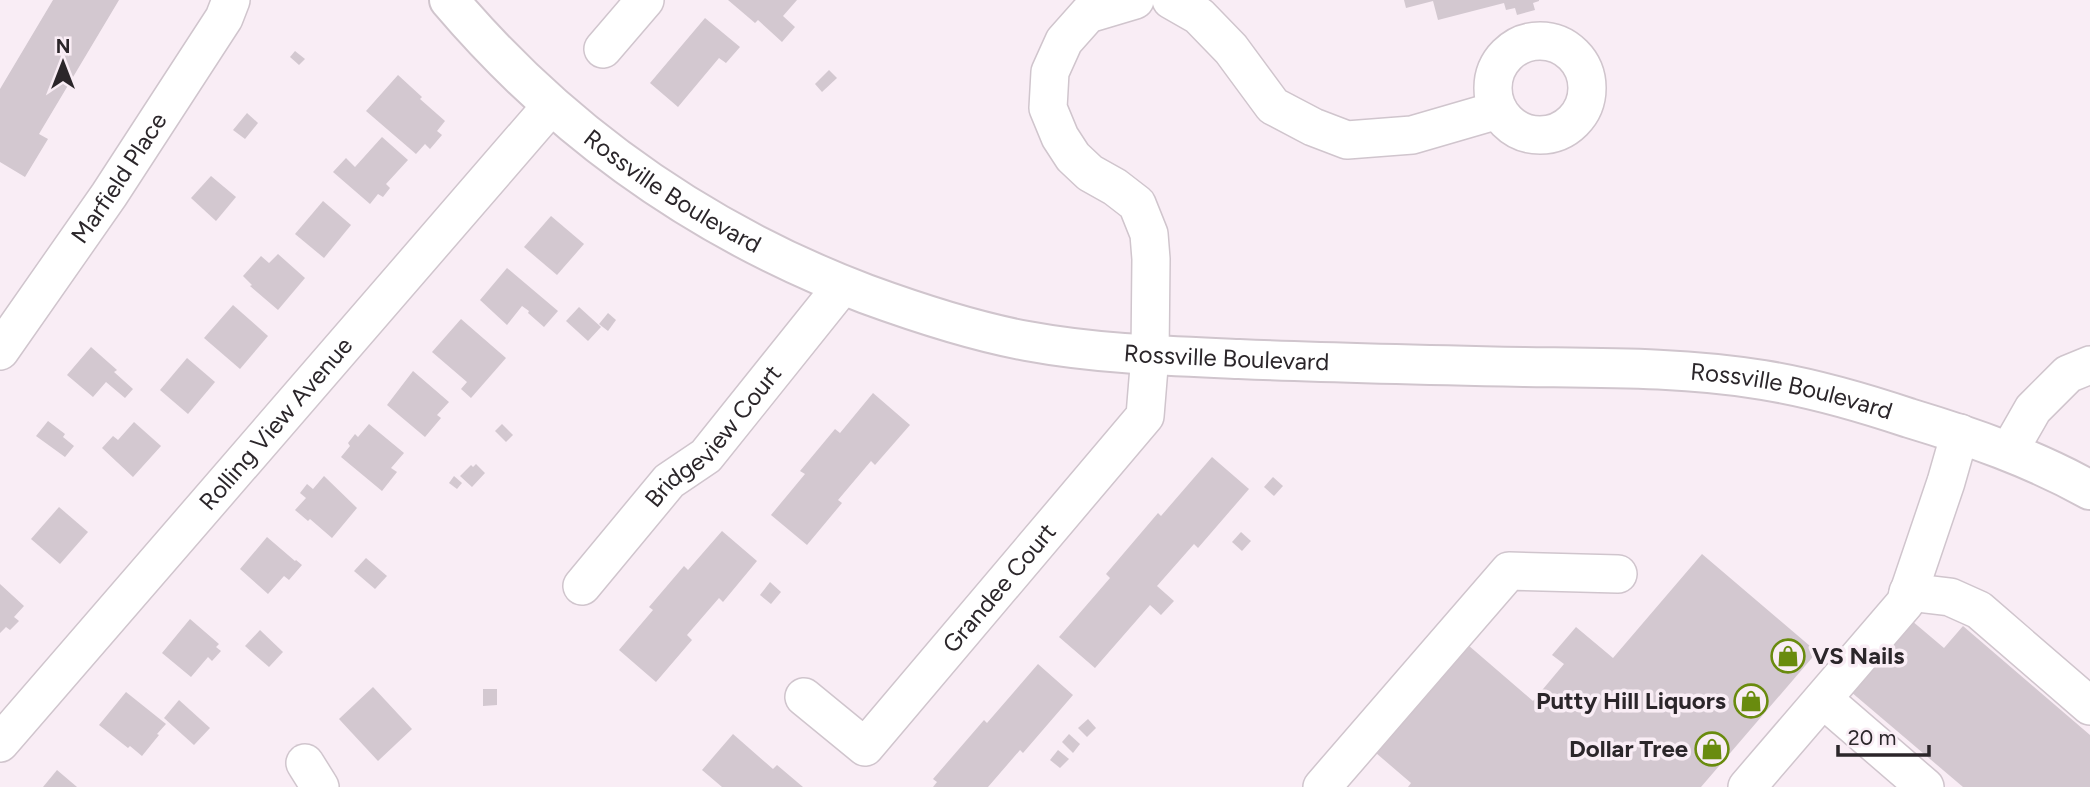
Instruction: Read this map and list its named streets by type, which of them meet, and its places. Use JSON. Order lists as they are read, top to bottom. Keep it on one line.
{"streets":{"main road":["Rossville Boulevard"],"street":["Marfield Place","Rolling View Avenue","Bridgeview Court","Grandee Court"]},"crossings":[["Rossville Boulevard","Rolling View Avenue"],["Rossville Boulevard","Bridgeview Court"],["Rossville Boulevard","Grandee Court"]],"places":{"shop":["VS Nails","Putty Hill Liquors","Dollar Tree"]},"scale_bar":"20 m","north":"top"}
